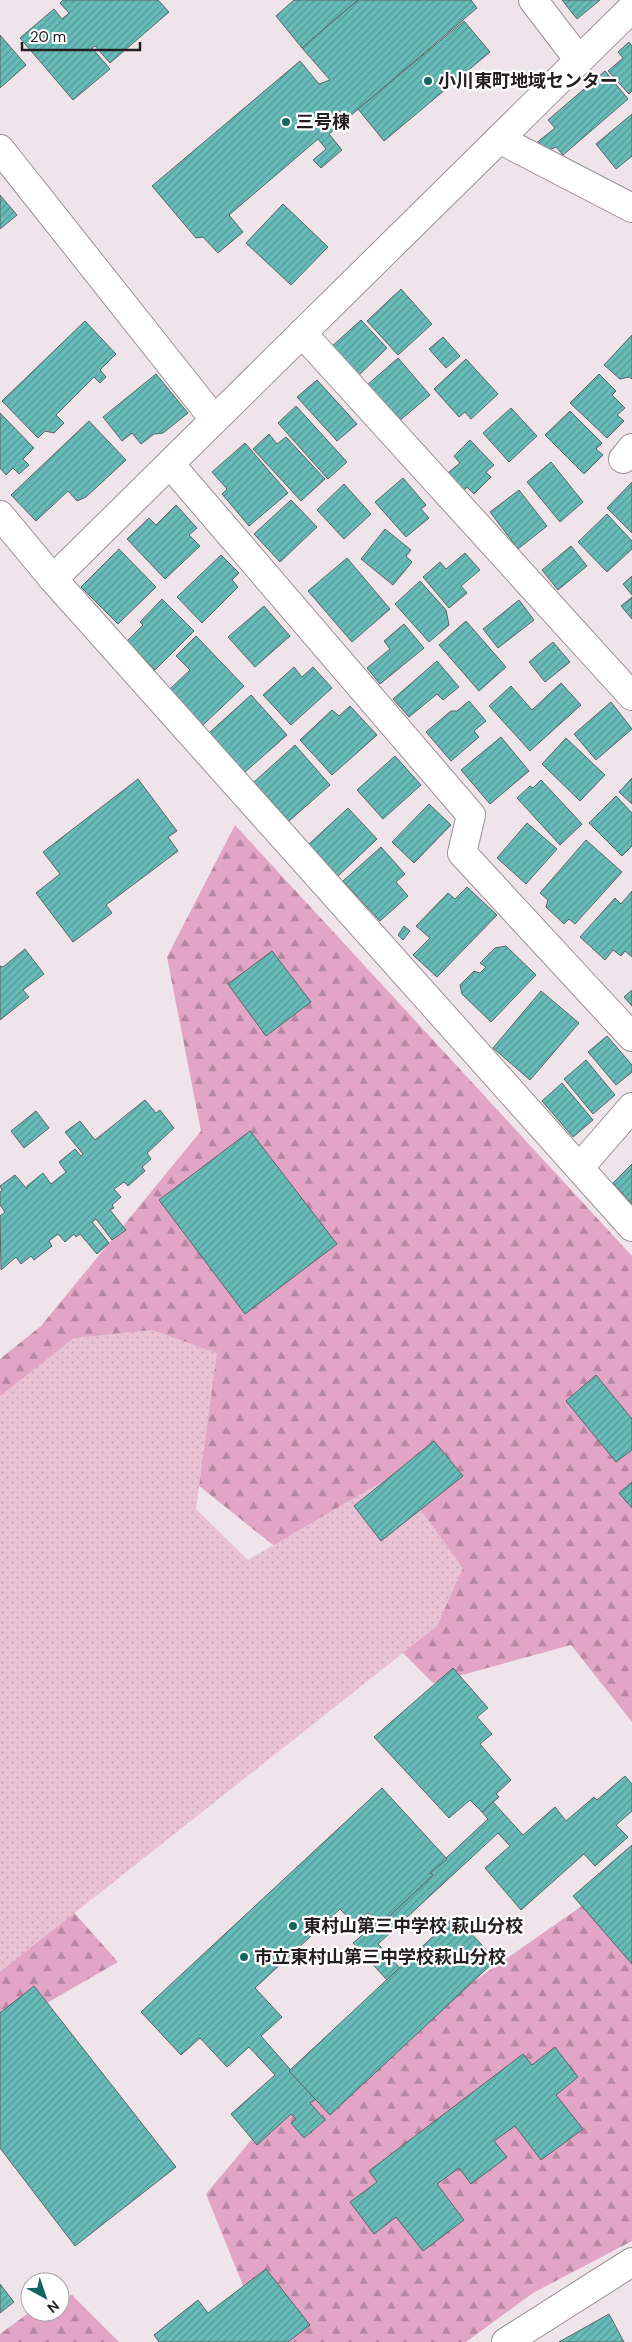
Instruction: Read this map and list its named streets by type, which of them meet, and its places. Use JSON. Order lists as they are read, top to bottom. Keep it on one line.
{"places":["小川東町地域センター","三号棟","東村山第三中学校 萩山分校","市立東村山第三中学校萩山分校"],"scale_bar":"20 m","north":"bottom right"}
